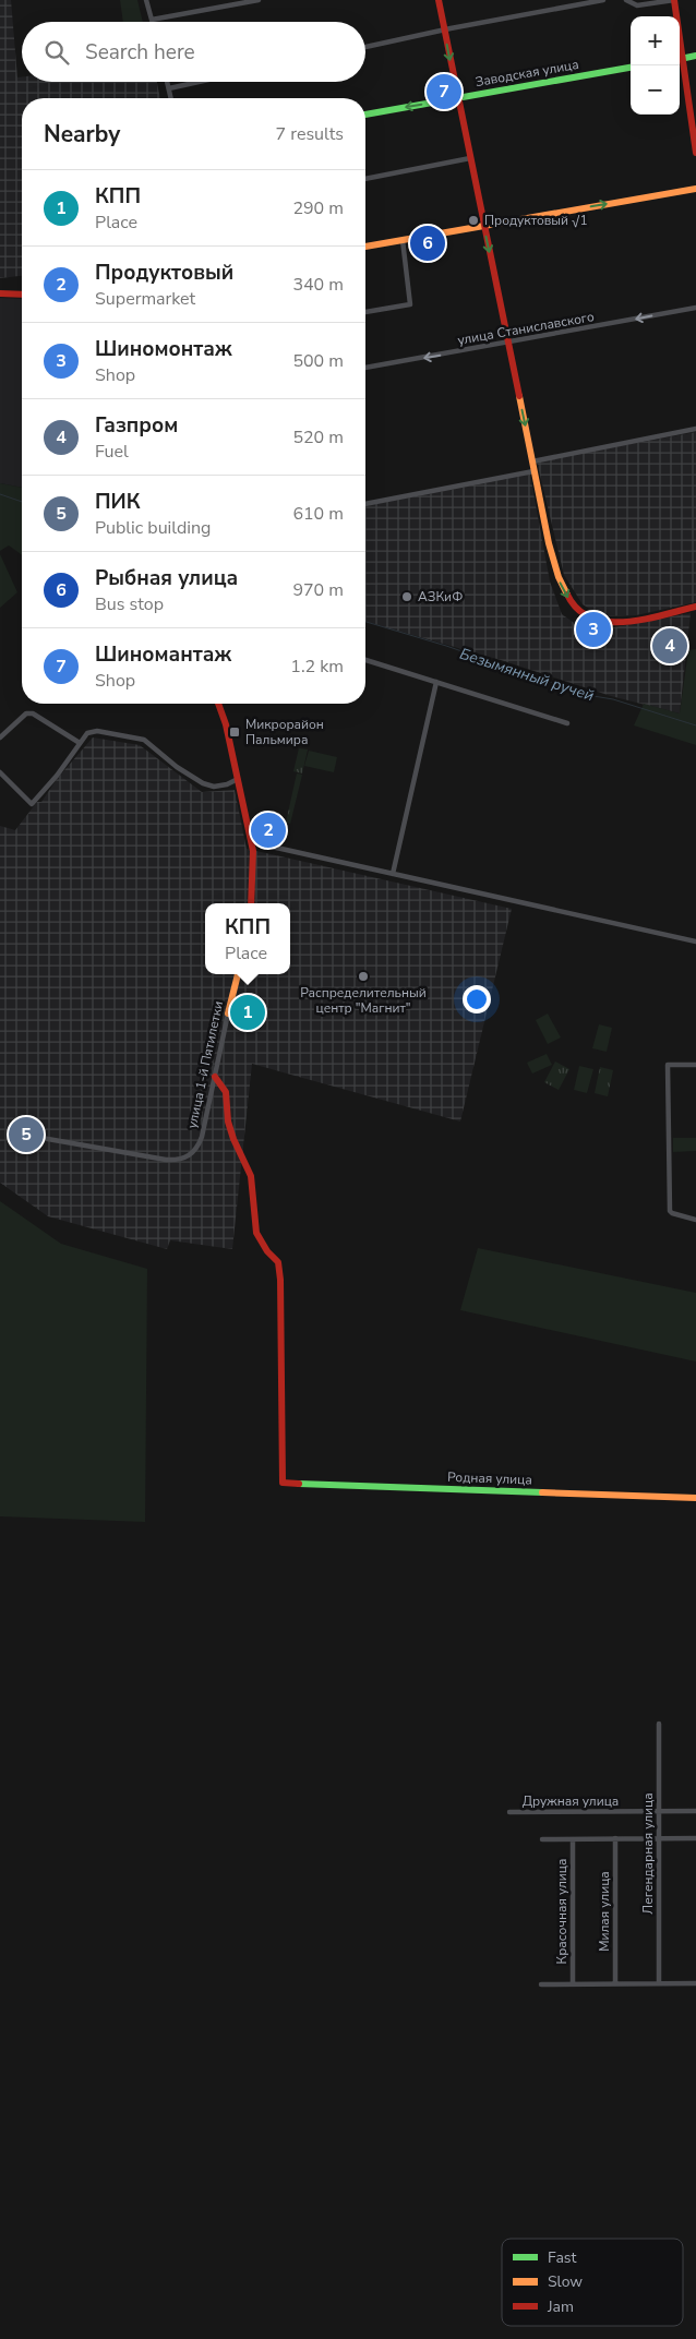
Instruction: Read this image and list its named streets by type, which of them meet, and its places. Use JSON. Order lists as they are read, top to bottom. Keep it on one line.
{"streets":{"street":["Заводская улица","улица Станиславского","улица 1-й Пятилетки","Родная улица","Дружная улица","Легендарная улица","Красочная улица","Милая улица"]},"crossings":[["улица 1-й Пятилетки","Родная улица"],["Дружная улица","Легендарная улица"],["Легендарная улица","Красочная улица"],["Красочная улица","Милая улица"]],"one_way":["улица Станиславского"],"water":["Безымянный ручей"],"places":{"other":["Продуктовый √1","АЗКиФ","Распределительный центр \"Магнит\""],"transit":["Микрорайон Пальмира"]},"legend":["Fast","Slow","Jam"],"page":{"map_buttons":["+","−"],"search":"Search here","pins":["7","6","3","4","2","1","5"],"heading":["Nearby","7 results"],"list":[{"mark":"1","name":"КПП","note":"Place","value":"290 m"},{"mark":"2","name":"Продуктовый","note":"Supermarket","value":"340 m"},{"mark":"3","name":"Шиномонтаж","note":"Shop","value":"500 m"},{"mark":"4","name":"Газпром","note":"Fuel","value":"520 m"},{"mark":"5","name":"ПИК","note":"Public building","value":"610 m"},{"mark":"6","name":"Рыбная улица","note":"Bus stop","value":"970 m"},{"mark":"7","name":"Шиномантаж","note":"Shop","value":"1.2 km"}],"popup":["КПП","Place"]}}
